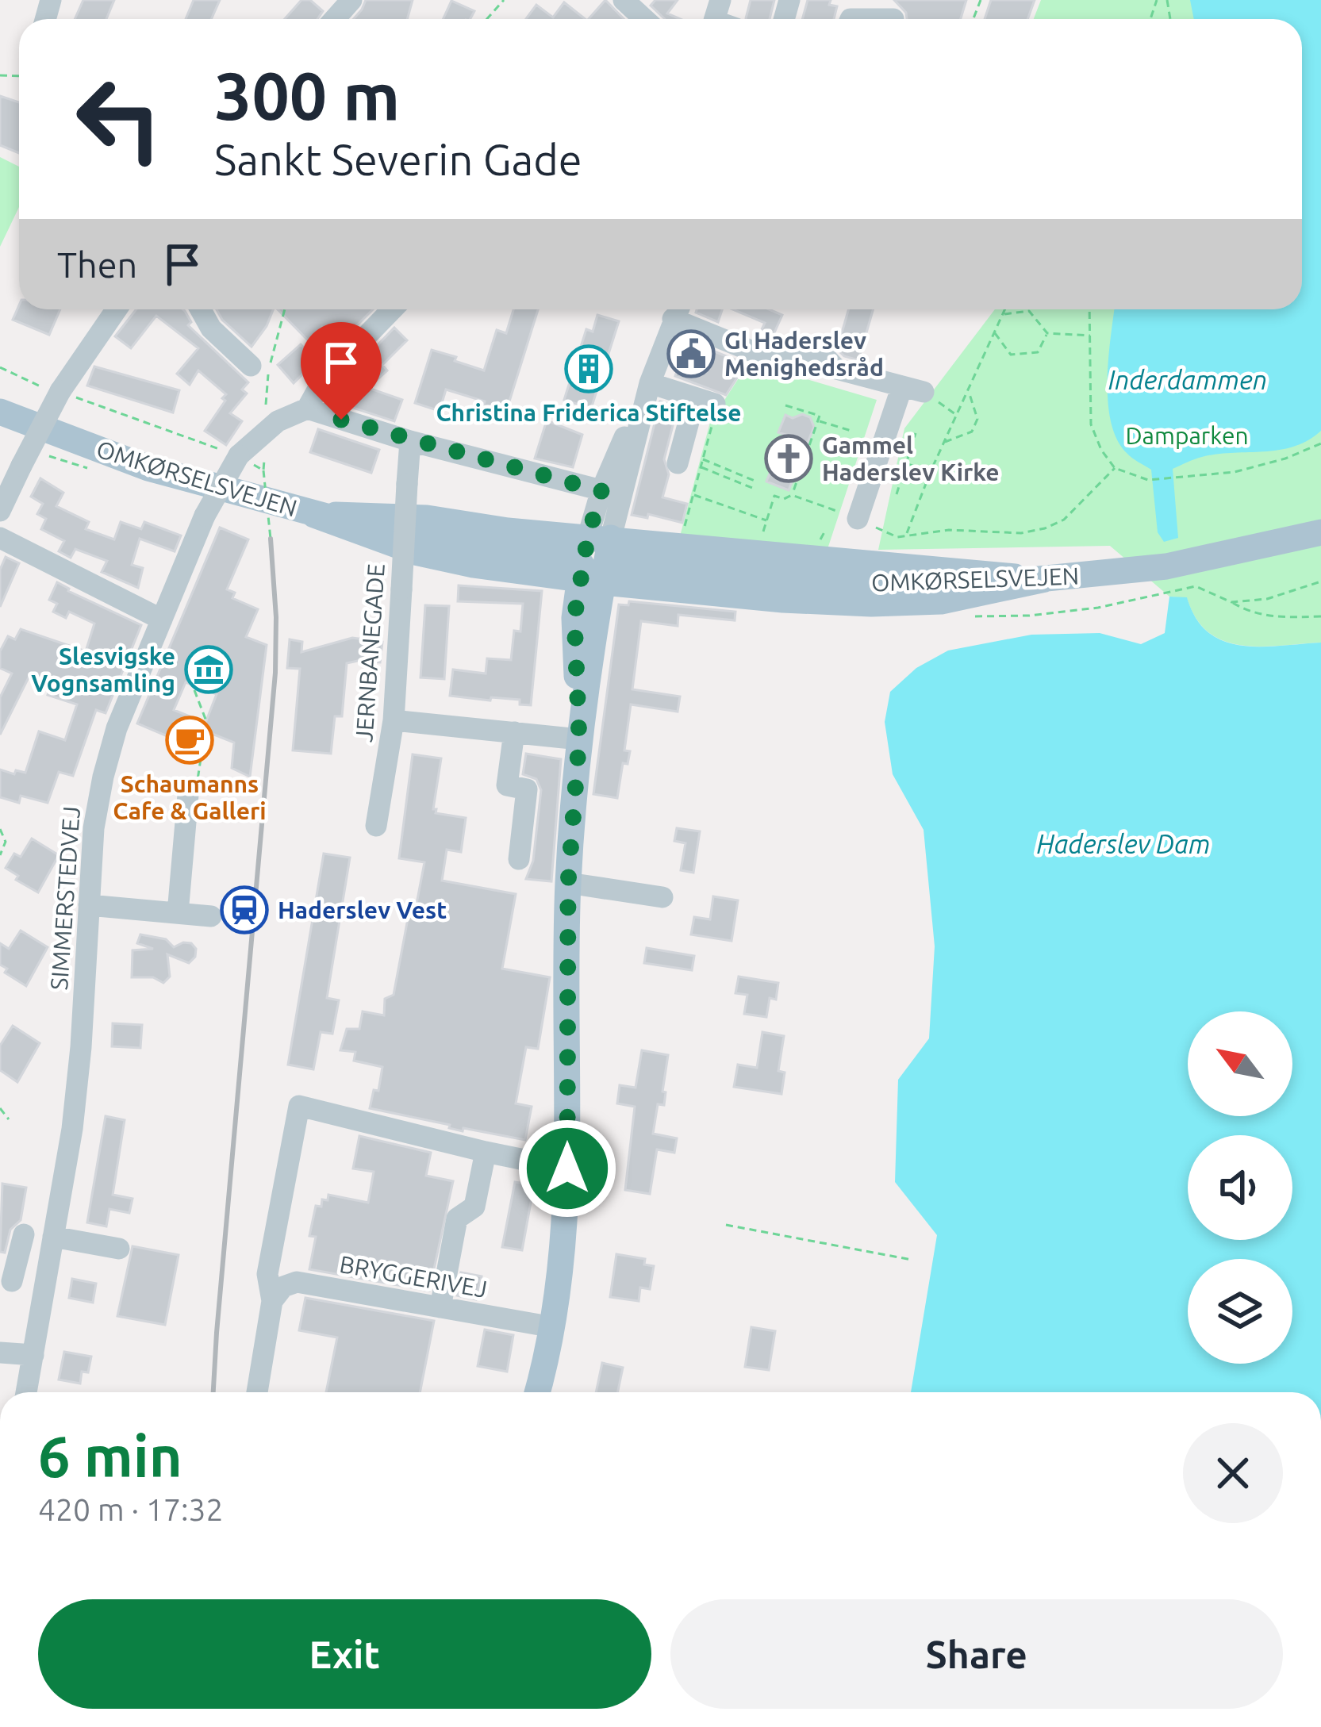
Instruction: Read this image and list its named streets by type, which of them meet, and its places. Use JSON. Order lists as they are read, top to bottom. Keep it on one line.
{"streets":{"main road":["OMKØRSELSVEJEN"],"street":["JERNBANEGADE","SIMMERSTEDVEJ","BRYGGERIVEJ"]},"water":["Inderdammen","Haderslev Dam"],"parks":["Damparken"],"places":{"public building":["Gl Haderslev Menighedsråd"],"building":["Christina Friderica Stiftelse"],"church":["Gammel Haderslev Kirke"],"museum":["Slesvigske Vognsamling"],"cafe":["Schaumanns Cafe & Galleri"],"station":["Haderslev Vest"]},"north":"top left","page":{"turn":["300 m","Sankt Severin Gade"],"then":"Then","heading":["6 min","420 m · 17:32"],"buttons":["Exit","Share"]}}
